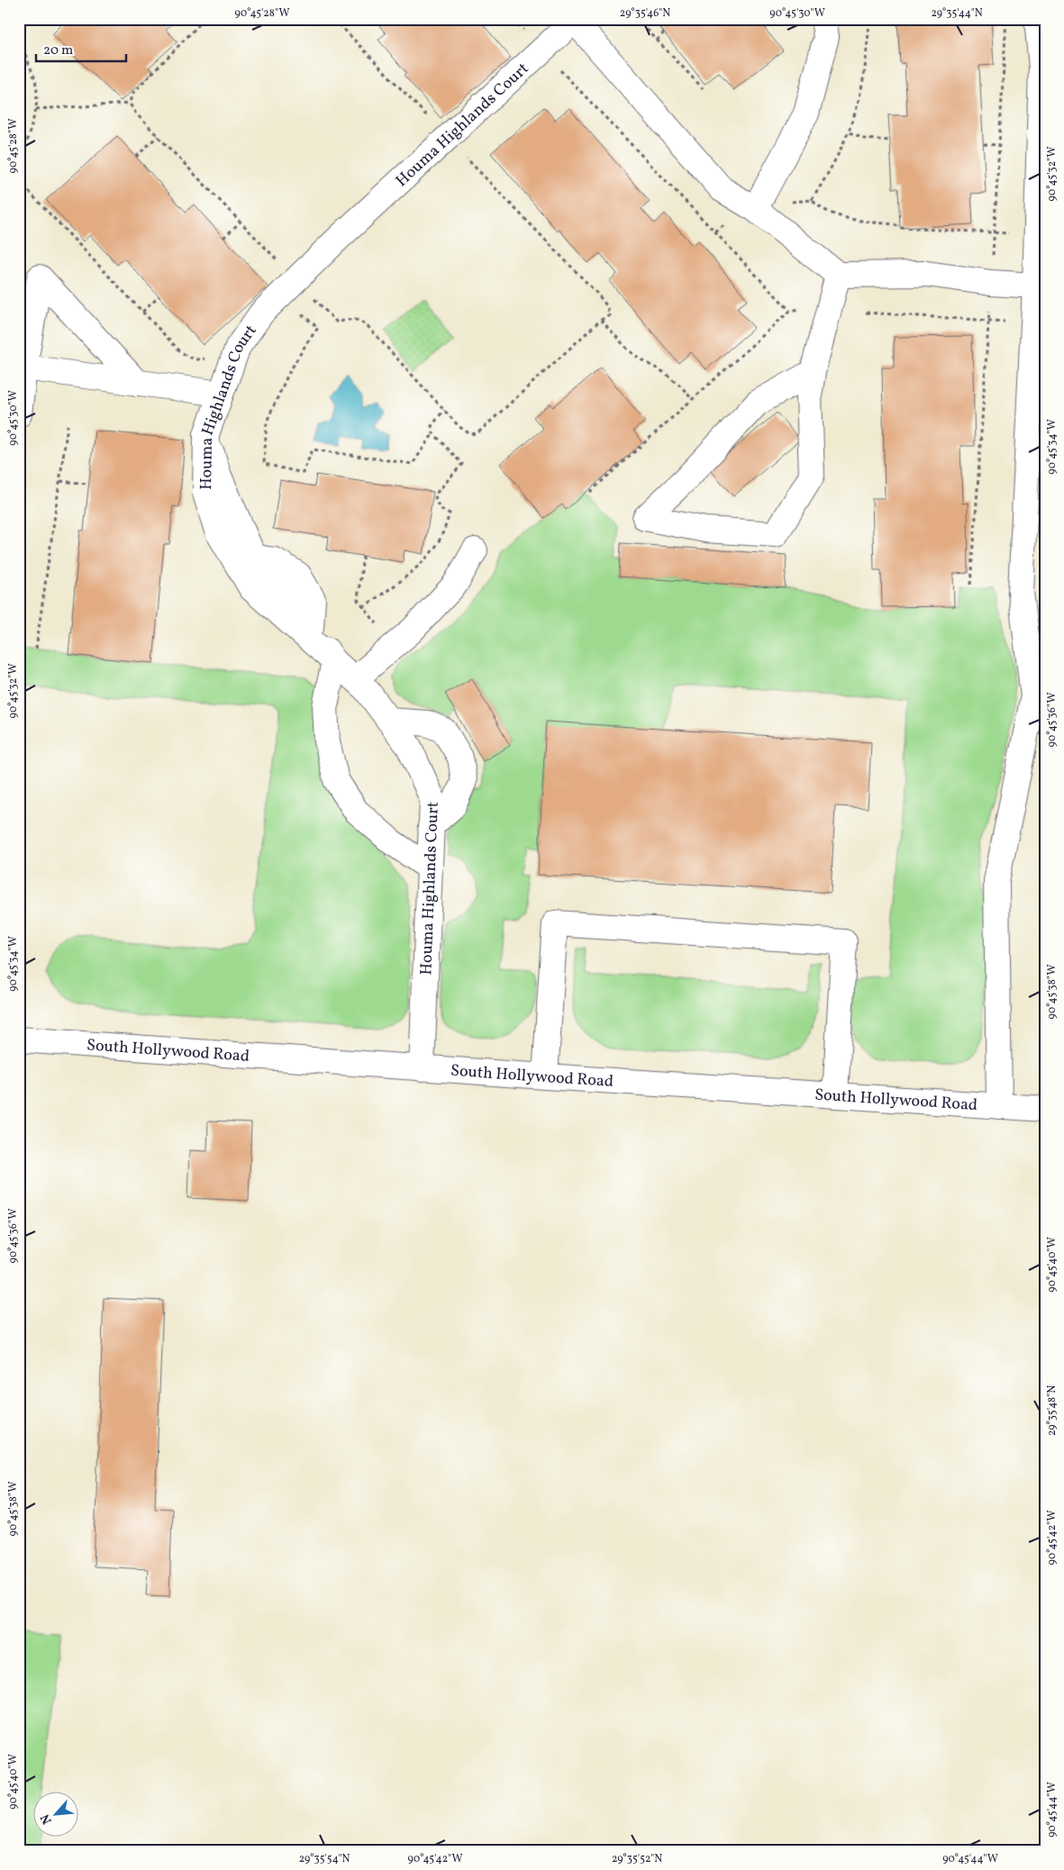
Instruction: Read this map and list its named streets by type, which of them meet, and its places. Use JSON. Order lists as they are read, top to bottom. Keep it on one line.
{"streets":{"street":["Houma Highlands Court","South Hollywood Road"]},"crossings":[["Houma Highlands Court","South Hollywood Road"]],"scale_bar":"20 m","north":"bottom left","coordinates":["90°45'28\"W","29°35'46\"N","90°45'30\"W","29°35'44\"N","90°45'32\"W","90°45'34\"W","90°45'36\"W","90°45'38\"W","90°45'40\"W","29°35'48\"N","90°45'42\"W","90°45'44\"W","29°35'54\"N","29°35'52\"N"]}
